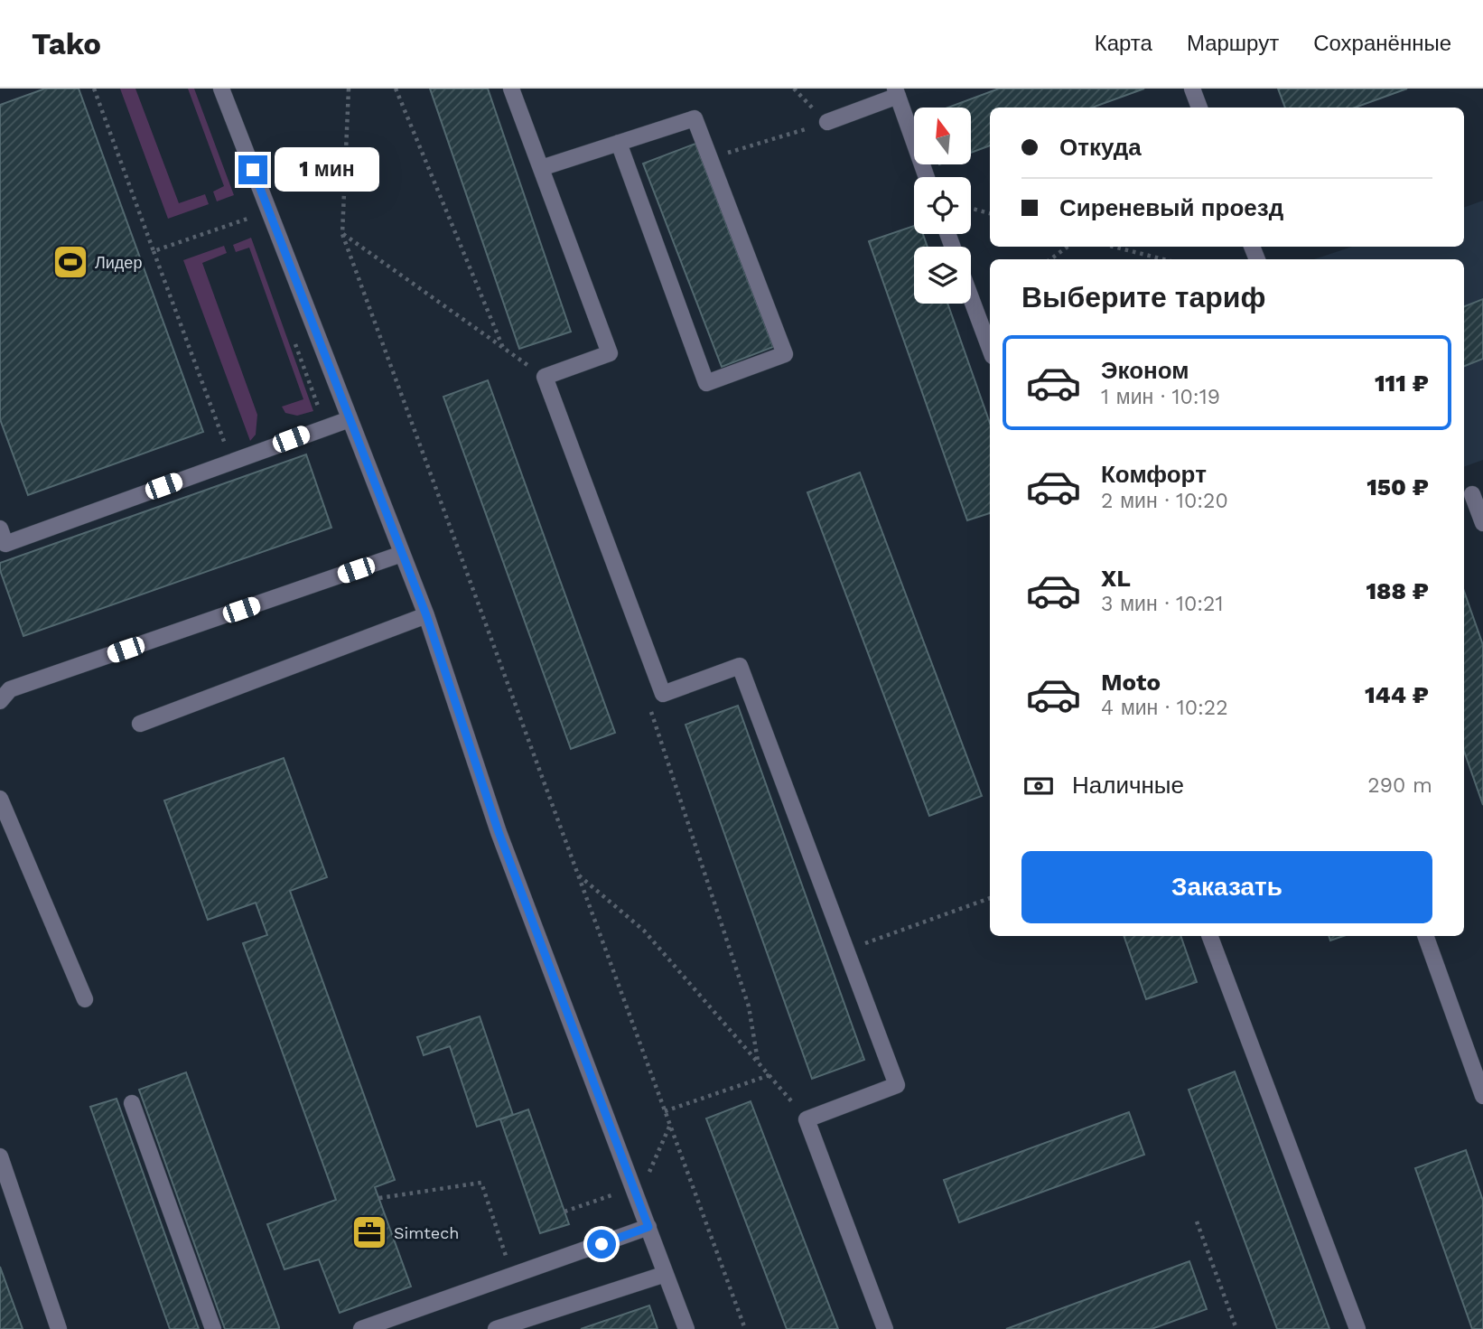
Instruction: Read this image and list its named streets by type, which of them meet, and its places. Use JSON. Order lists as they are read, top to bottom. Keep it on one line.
{"places":{"sports":["Лидер"],"office":["Simtech"]},"north":"top","page":{"header":"Tako","nav":["Карта","Маршрут","Сохранённые"],"banner":["Откуда","Сиреневый проезд"],"bubble":"1 мин","heading":"Выберите тариф","list":[{"name":"Эконом","note":"1 мин · 10:19","value":"111 ₽"},{"name":"Комфорт","note":"2 мин · 10:20","value":"150 ₽"},{"name":"XL","note":"3 мин · 10:21","value":"188 ₽"},{"name":"Moto","note":"4 мин · 10:22","value":"144 ₽"}],"pay":["Наличные","290 m"],"buttons":"Заказать"}}
